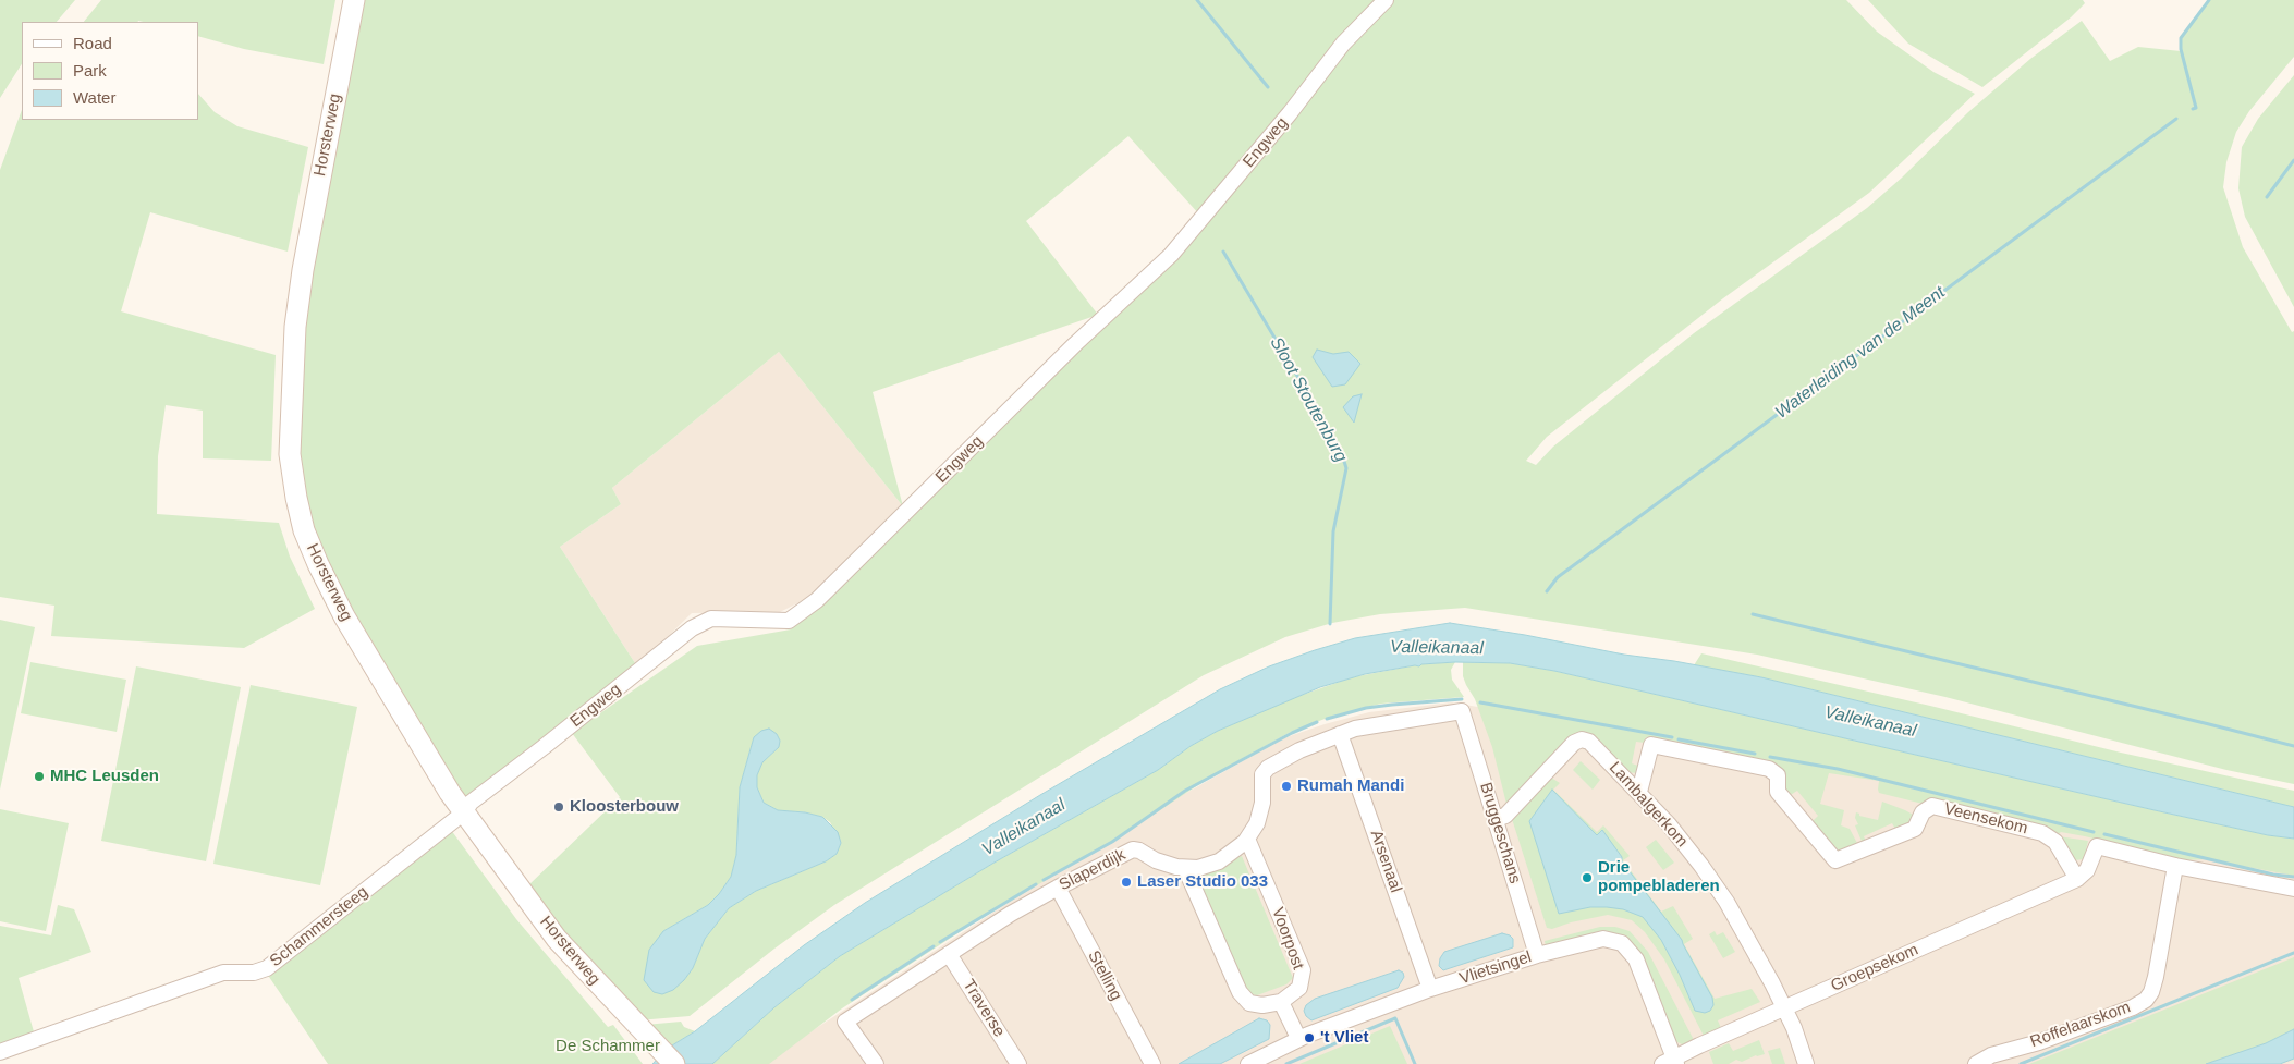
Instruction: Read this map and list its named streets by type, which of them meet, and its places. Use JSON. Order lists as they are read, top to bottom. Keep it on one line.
{"streets":{"street":["Horsterweg","Engweg","Lambalgerkom","Veensekom","Bruggeschans","Arsenaal","Slaperdijk","Schammersteeg","Voorpost","Vlietsingel","Groepsekom","Stelling","Traverse","Roffelaarskom"]},"crossings":[["Horsterweg","Engweg"],["Horsterweg","Schammersteeg"],["Engweg","Schammersteeg"],["Lambalgerkom","Veensekom"],["Lambalgerkom","Bruggeschans"],["Lambalgerkom","Groepsekom"],["Veensekom","Groepsekom"],["Bruggeschans","Slaperdijk"],["Bruggeschans","Vlietsingel"],["Arsenaal","Slaperdijk"],["Arsenaal","Vlietsingel"],["Slaperdijk","Voorpost"],["Slaperdijk","Stelling"],["Slaperdijk","Traverse"],["Vlietsingel","Groepsekom"]],"water":["Waterleiding van de Meent","Sloot Stoutenburg","Valleikanaal"],"parks":["De Schammer"],"places":["MHC Leusden","Rumah Mandi","Kloosterbouw","Drie pompebladeren","Laser Studio 033","'t Vliet"],"legend":["Road","Park","Water"]}
